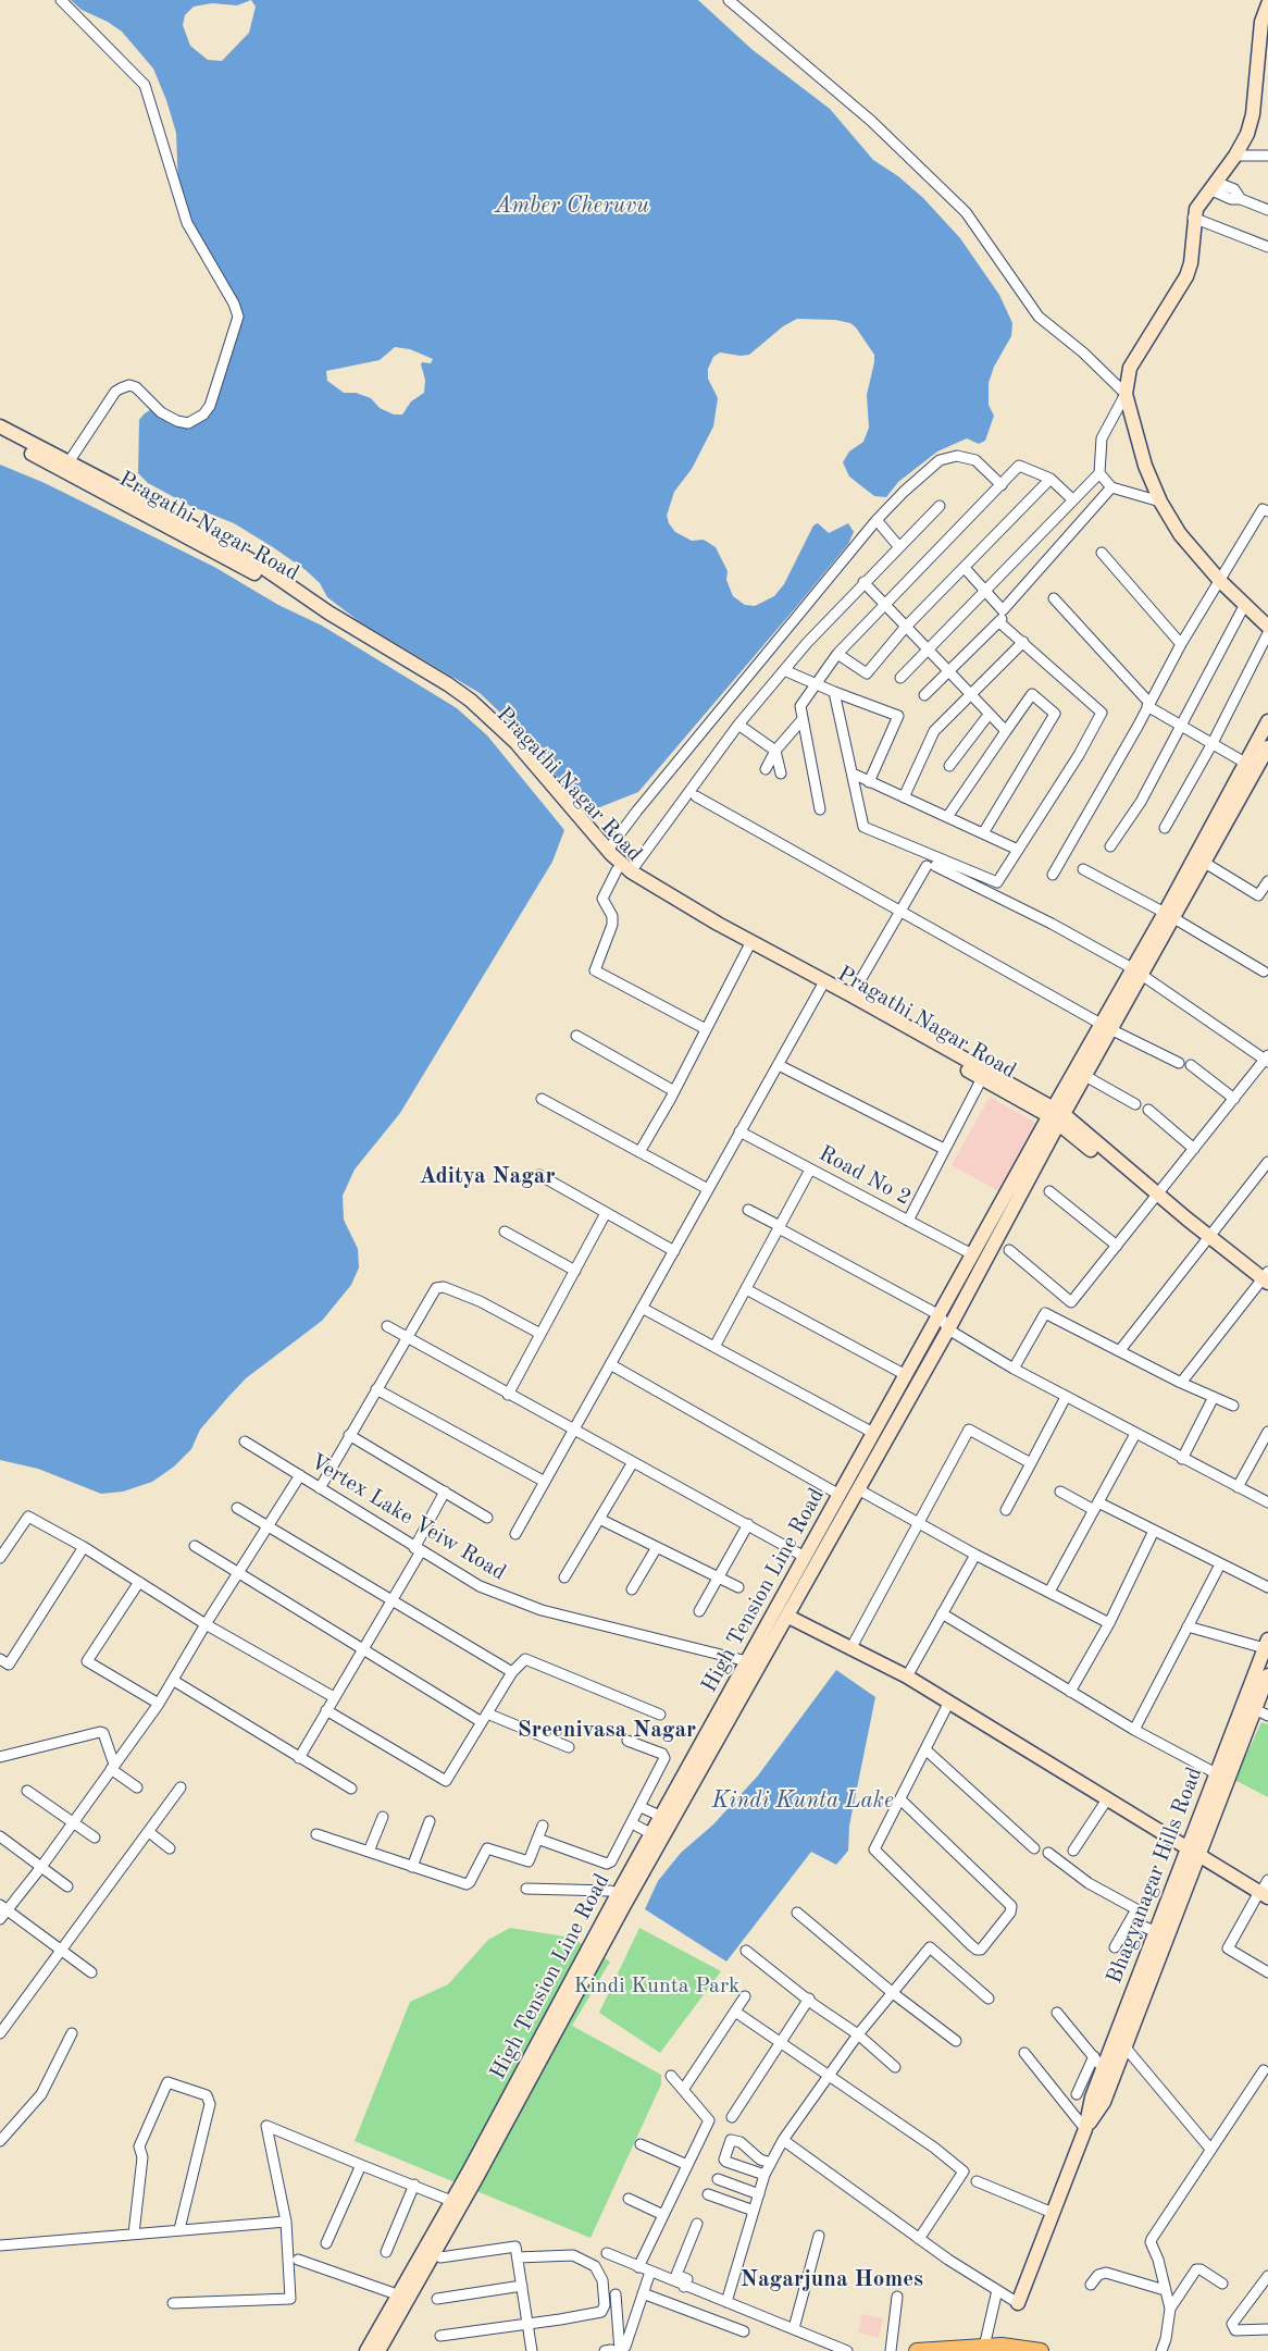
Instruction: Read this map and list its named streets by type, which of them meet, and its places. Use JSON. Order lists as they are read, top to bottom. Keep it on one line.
{"streets":{"main road":["Pragathi Nagar Road","High Tension Line Road","Bhagyanagar Hills Road"],"street":["Road No 2","Vertex Lake Veiw Road"]},"crossings":[["Pragathi Nagar Road","High Tension Line Road"],["Road No 2","High Tension Line Road"],["Vertex Lake Veiw Road","High Tension Line Road"]],"districts":["Aditya Nagar","Sreenivasa Nagar","Nagarjuna Homes"],"water":["Amber Cheruvu","Kindi Kunta Lake"],"parks":["Kindi Kunta Park"]}
